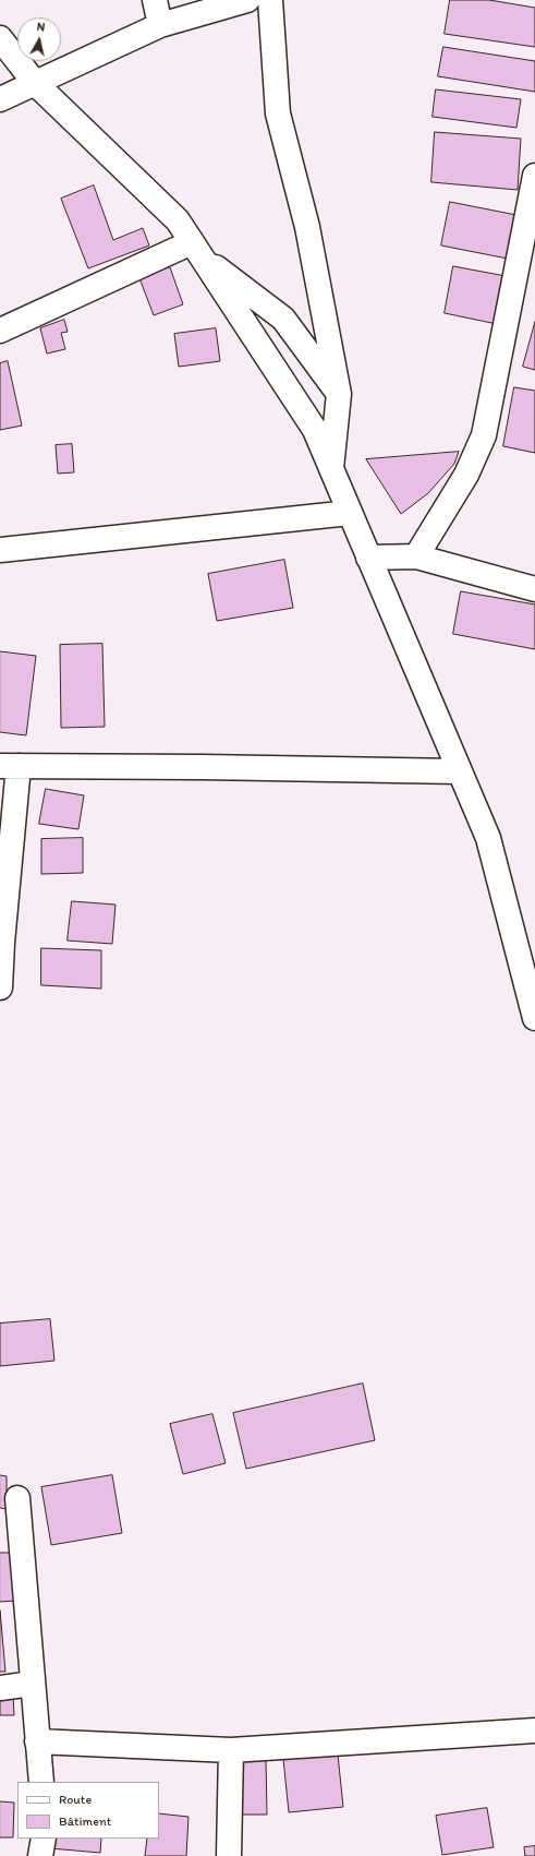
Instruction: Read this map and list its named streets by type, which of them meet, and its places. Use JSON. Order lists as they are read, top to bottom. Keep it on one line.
{"legend":["Route","Bâtiment"],"north":"top"}
